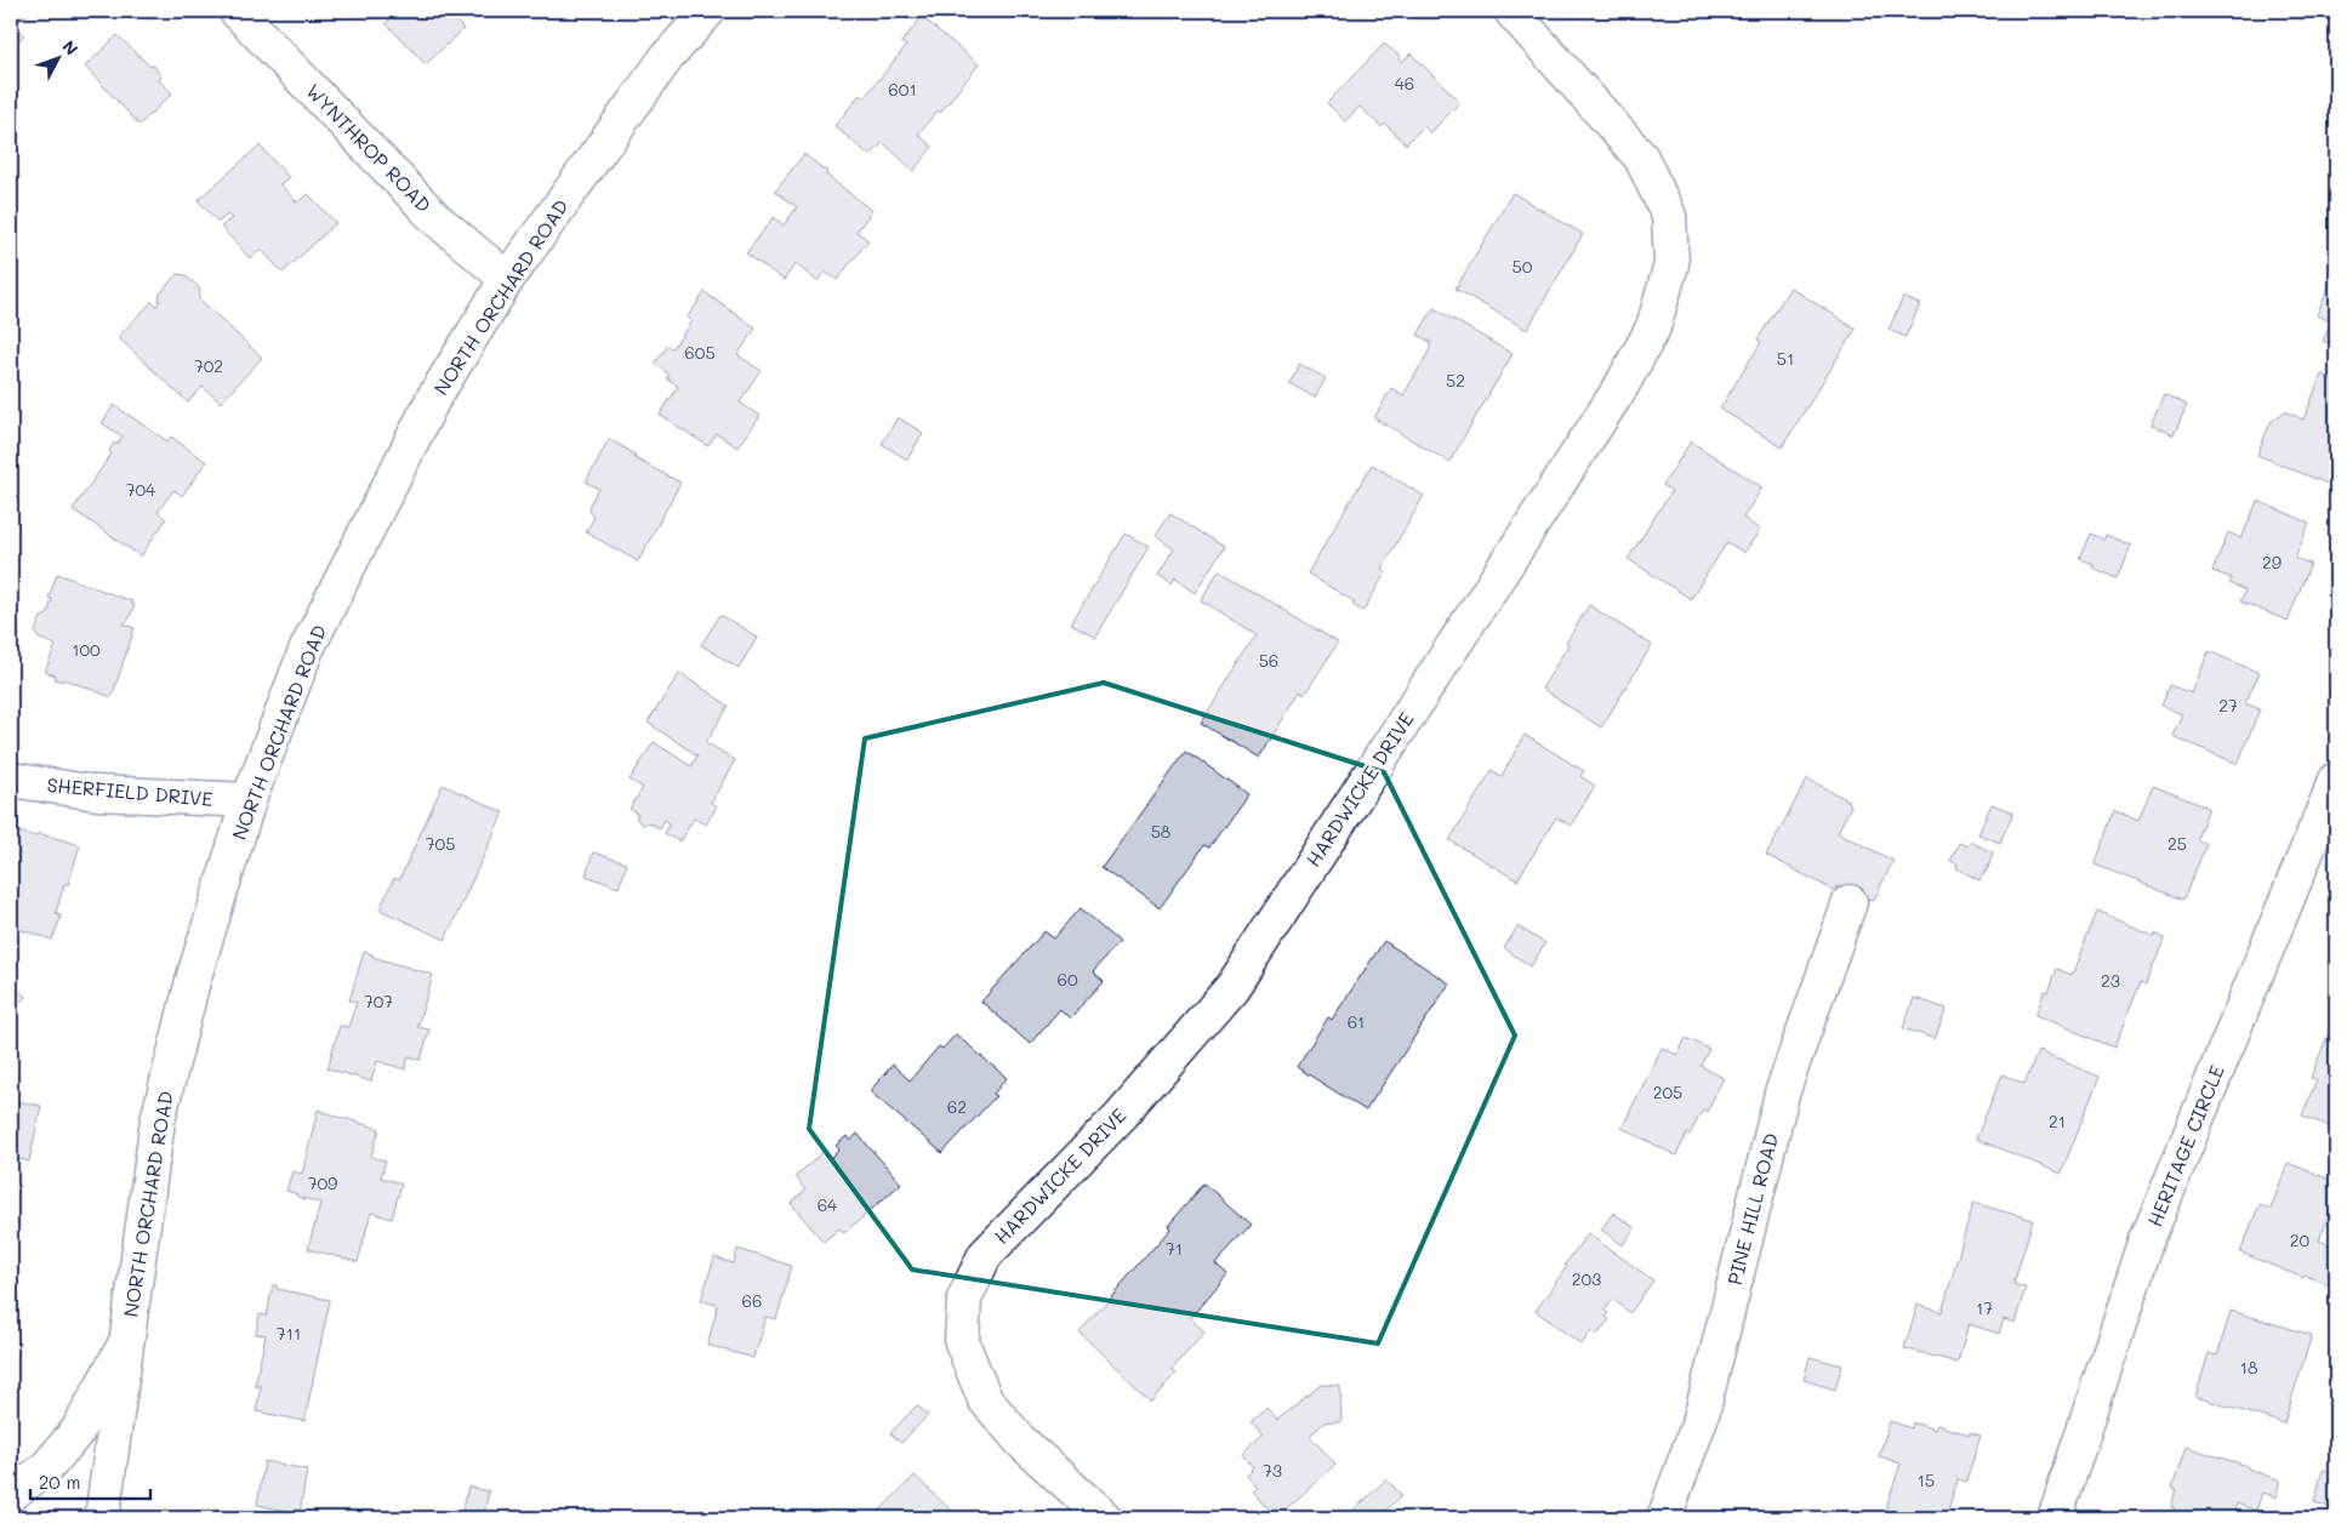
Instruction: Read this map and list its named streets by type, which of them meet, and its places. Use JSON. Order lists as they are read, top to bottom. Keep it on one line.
{"streets":{"street":["WYNTHROP ROAD","NORTH ORCHARD ROAD","HARDWICKE DRIVE","SHERFIELD DRIVE","HERITAGE CIRCLE","PINE HILL ROAD"]},"crossings":[["WYNTHROP ROAD","NORTH ORCHARD ROAD"],["NORTH ORCHARD ROAD","SHERFIELD DRIVE"]],"house_numbers":["46","601","50","605","51","702","52","704","29","100","56","27","58","705","25","60","23","707","61","205","62","21","709","64","20","71","203","66","17","711","18","73","15"],"scale_bar":"20 m","north":"top right"}
